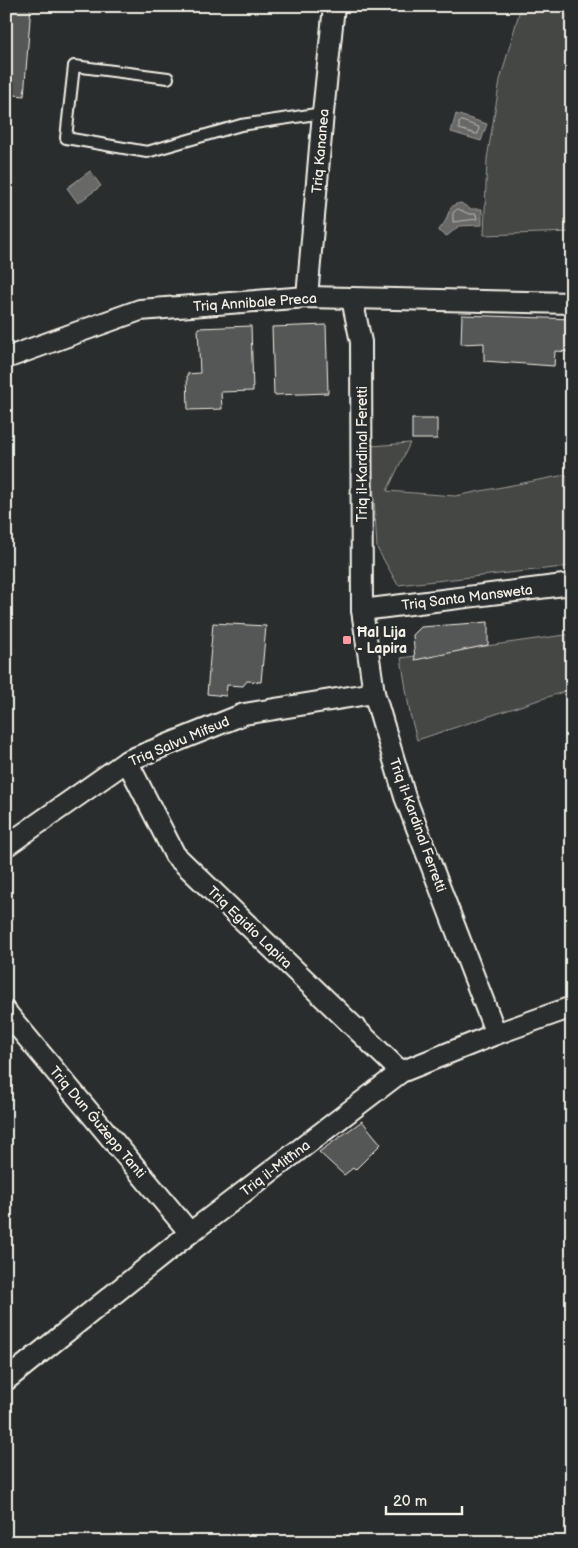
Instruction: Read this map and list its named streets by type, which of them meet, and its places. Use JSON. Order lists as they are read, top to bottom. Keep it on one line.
{"streets":{"street":["Triq Kananea","Triq Annibale Preca","Triq il-Kardinal Feretti","Triq Santa Mansweta","Triq Salvu Mifsud","Triq il-Kardinal Ferretti","Triq Egidio Lapira","Triq Dun Ġużepp Tanti","Triq il-Mitħna"]},"crossings":[["Triq Kananea","Triq Annibale Preca"],["Triq Annibale Preca","Triq il-Kardinal Feretti"],["Triq il-Kardinal Feretti","Triq Santa Mansweta"],["Triq il-Kardinal Feretti","Triq il-Kardinal Ferretti"],["Triq Santa Mansweta","Triq il-Kardinal Ferretti"],["Triq Salvu Mifsud","Triq il-Kardinal Ferretti"],["Triq Salvu Mifsud","Triq Egidio Lapira"],["Triq il-Kardinal Ferretti","Triq il-Mitħna"],["Triq Egidio Lapira","Triq il-Mitħna"],["Triq Dun Ġużepp Tanti","Triq il-Mitħna"]],"places":{"transit":["Ħal Lija - Lapira"]},"scale_bar":"20 m"}
